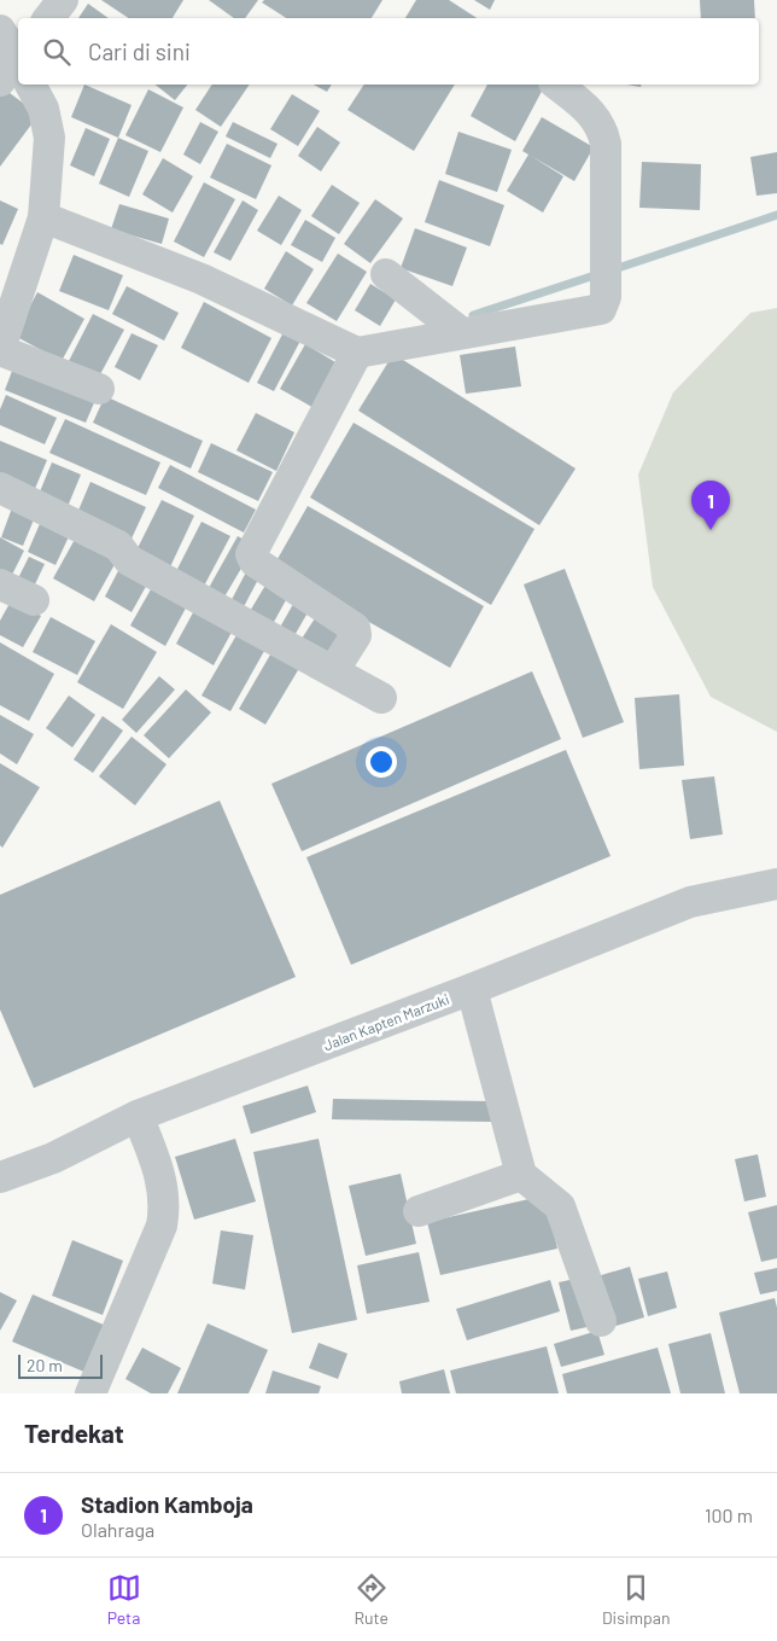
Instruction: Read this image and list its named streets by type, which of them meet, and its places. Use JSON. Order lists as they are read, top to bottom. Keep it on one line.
{"streets":{"street":["Jalan Kapten Marzuki"]},"scale_bar":"20 m","page":{"search":"Cari di sini","pins":"1","scale":"20 m","heading":"Terdekat","list":[{"mark":"1","name":"Stadion Kamboja","note":"Olahraga","value":"100 m"}],"nav":["Peta","Rute","Disimpan"]}}
